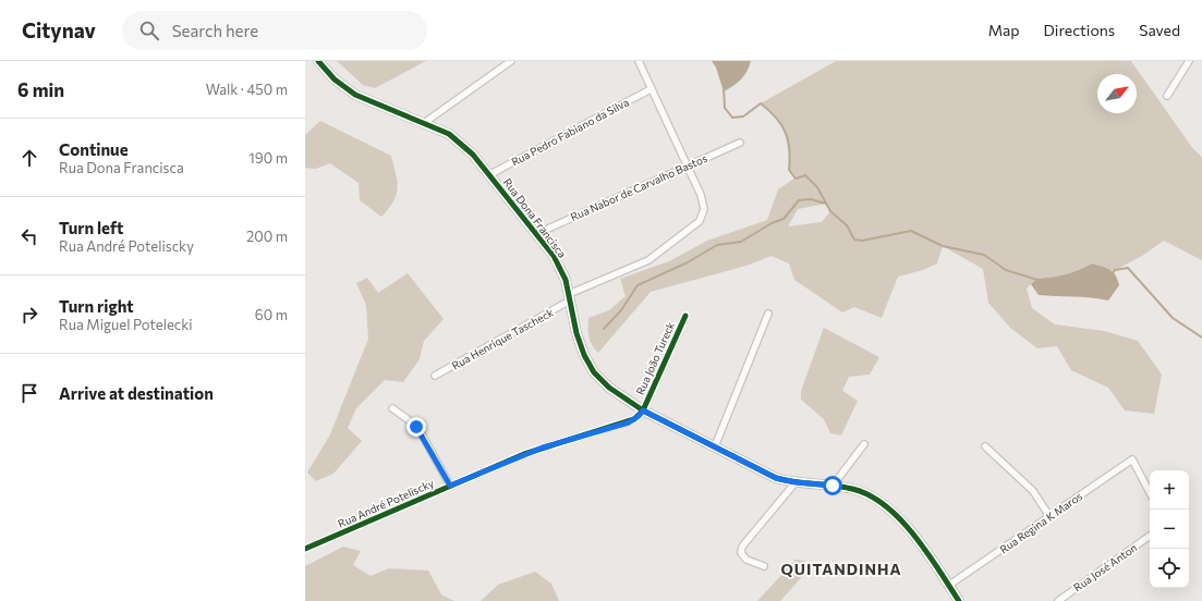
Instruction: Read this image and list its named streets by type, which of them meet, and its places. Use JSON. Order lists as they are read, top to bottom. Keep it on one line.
{"streets":{"main road":["Rua Dona Francisca"],"street":["Rua Pedro Fabiano da Silva","Rua Nabor de Carvalho Bastos","Rua Henrique Tascheck","Rua João Tureck","Rua André Poteliscky","Rua Regina K Maros","Rua José Anton"]},"crossings":[["Rua Pedro Fabiano da Silva","Rua Dona Francisca"],["Rua Nabor de Carvalho Bastos","Rua Dona Francisca"],["Rua Nabor de Carvalho Bastos","Rua Henrique Tascheck"],["Rua Dona Francisca","Rua Henrique Tascheck"],["Rua Dona Francisca","Rua João Tureck"],["Rua Dona Francisca","Rua André Poteliscky"],["Rua Dona Francisca","Rua Regina K Maros"],["Rua João Tureck","Rua André Poteliscky"]],"districts":["QUITANDINHA"],"north":"top right","page":{"header":"Citynav","search":"Search here","nav":["Map","Directions","Saved"],"heading":["6 min","Walk · 450 m"],"list":[["Continue","Rua Dona Francisca","190 m"],["Turn left","Rua André Poteliscky","200 m"],["Turn right","Rua Miguel Potelecki","60 m"],"Arrive at destination"],"map_buttons":["+","−"]}}
